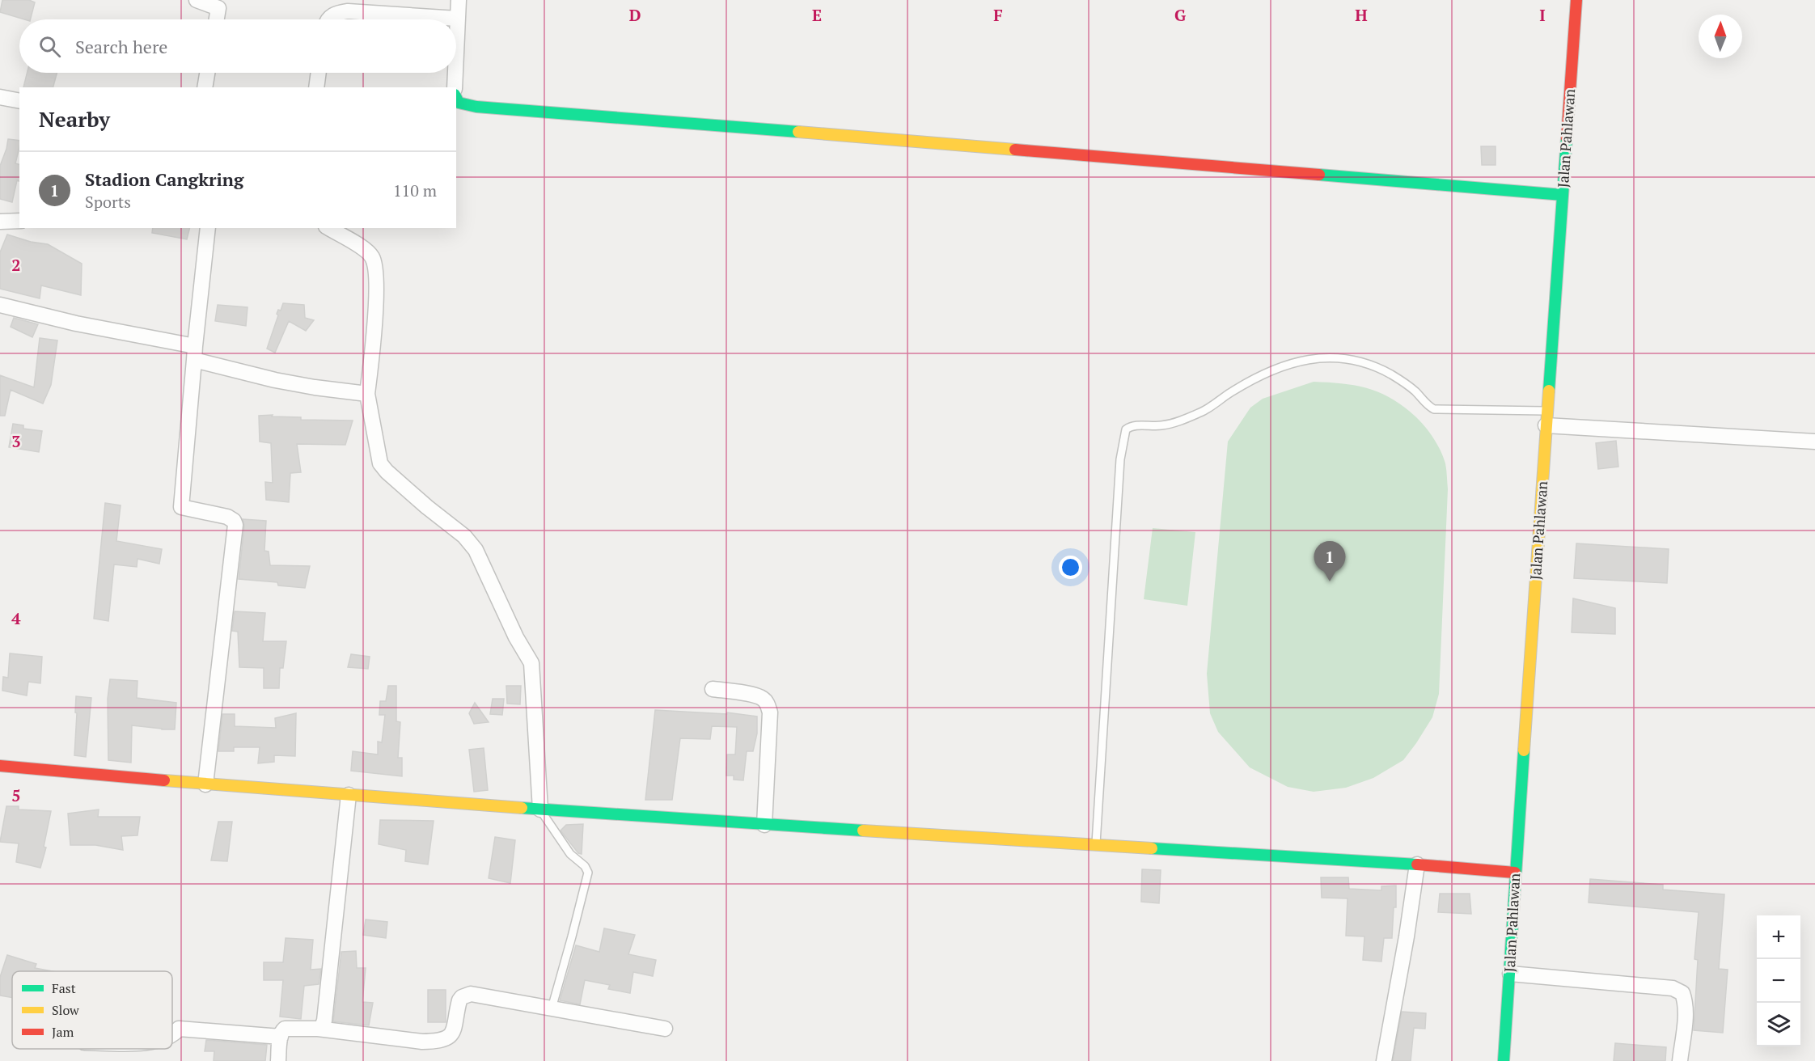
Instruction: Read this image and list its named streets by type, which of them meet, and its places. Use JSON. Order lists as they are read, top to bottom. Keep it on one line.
{"streets":{"street":["Jalan Pahlawan"]},"legend":["Fast","Slow","Jam"],"north":"top","page":{"search":"Search here","heading":"Nearby","list":[{"mark":"1","name":"Stadion Cangkring","note":"Sports","value":"110 m"}],"pins":"1","map_buttons":["+","−"]},"grid":{"columns":["D","E","F","G","H","I"],"rows":["2","3","4","5"]}}
